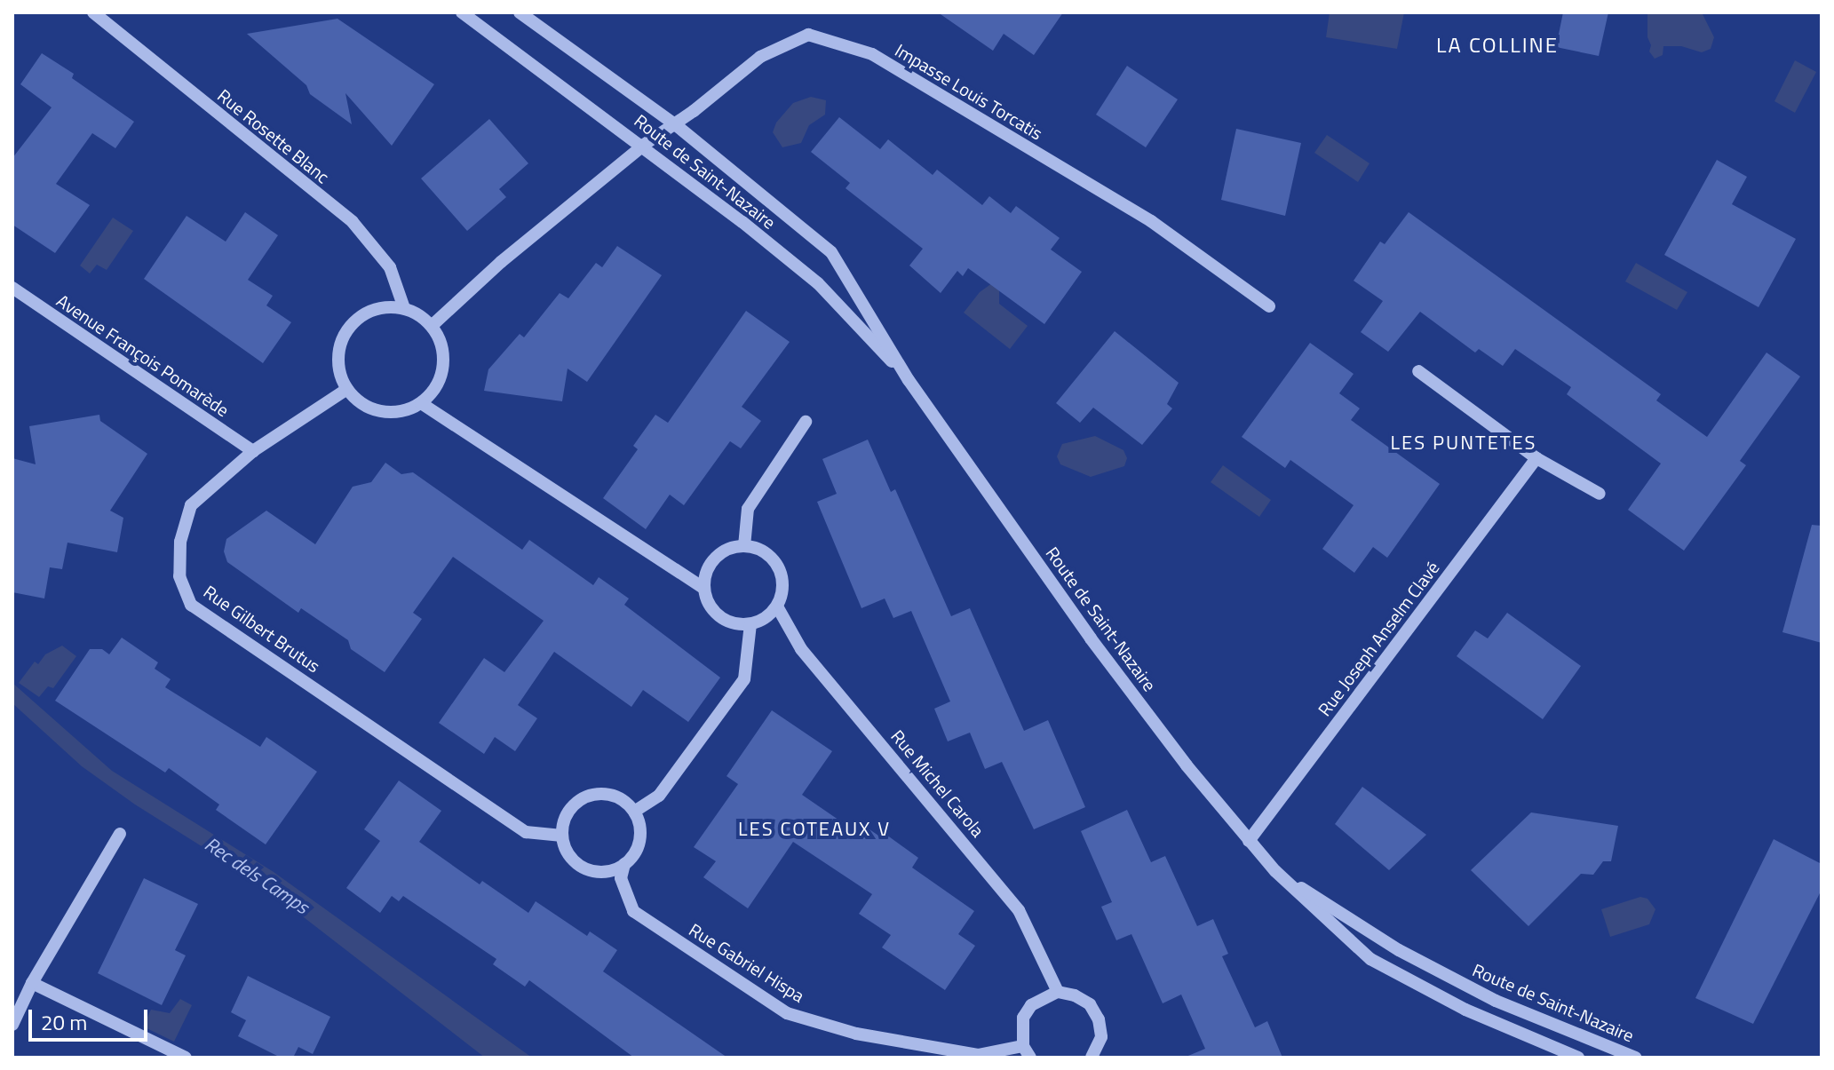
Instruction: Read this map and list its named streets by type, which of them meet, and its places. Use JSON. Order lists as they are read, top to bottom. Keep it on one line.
{"streets":{"street":["Impasse Louis Torcatis","Rue Rosette Blanc","Route de Saint-Nazaire","Avenue François Pomarède","Rue Gilbert Brutus","Rue Joseph Anselm Clavé","Rue Michel Carola","Rue Gabriel Hispa"]},"crossings":[["Impasse Louis Torcatis","Route de Saint-Nazaire"],["Rue Rosette Blanc","Rue Gilbert Brutus"],["Route de Saint-Nazaire","Rue Joseph Anselm Clavé"],["Avenue François Pomarède","Rue Gilbert Brutus"],["Rue Gilbert Brutus","Rue Gabriel Hispa"]],"districts":["LA COLLINE","LES PUNTETES","LES COTEAUX V"],"water":["Rec dels Camps"],"scale_bar":"20 m"}
